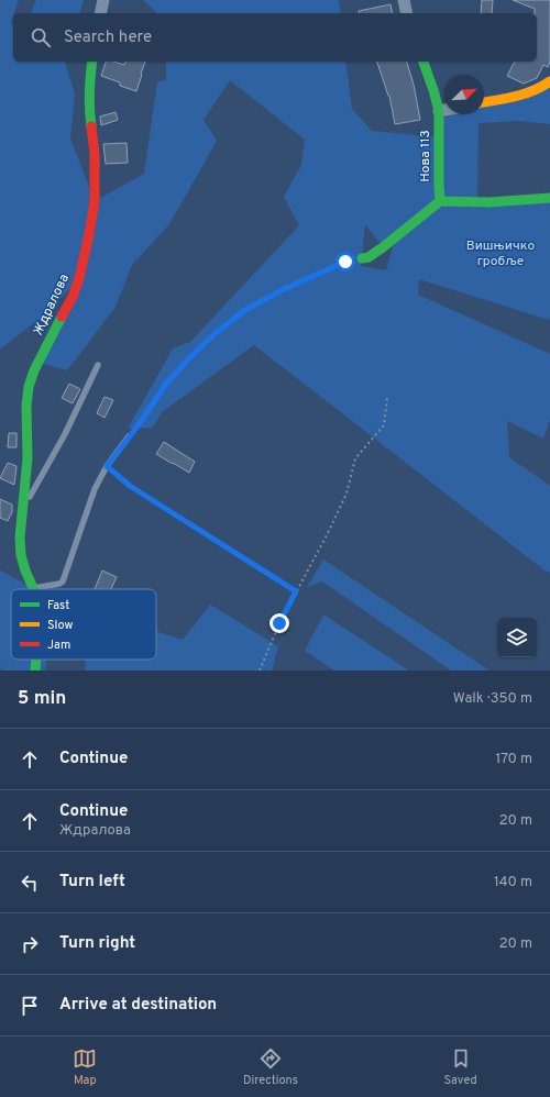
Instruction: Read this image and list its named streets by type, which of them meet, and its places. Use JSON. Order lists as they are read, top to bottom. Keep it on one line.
{"streets":{"street":["Нова 113","Ждралова"]},"parks":["Вишњичко гробље"],"legend":["Fast","Slow","Jam"],"north":"top right","page":{"search":"Search here","heading":["5 min","Walk · 350 m"],"list":[["Continue","170 m"],["Continue","Ждралова","20 m"],["Turn left","140 m"],["Turn right","20 m"],"Arrive at destination"],"nav":["Map","Directions","Saved"]}}
